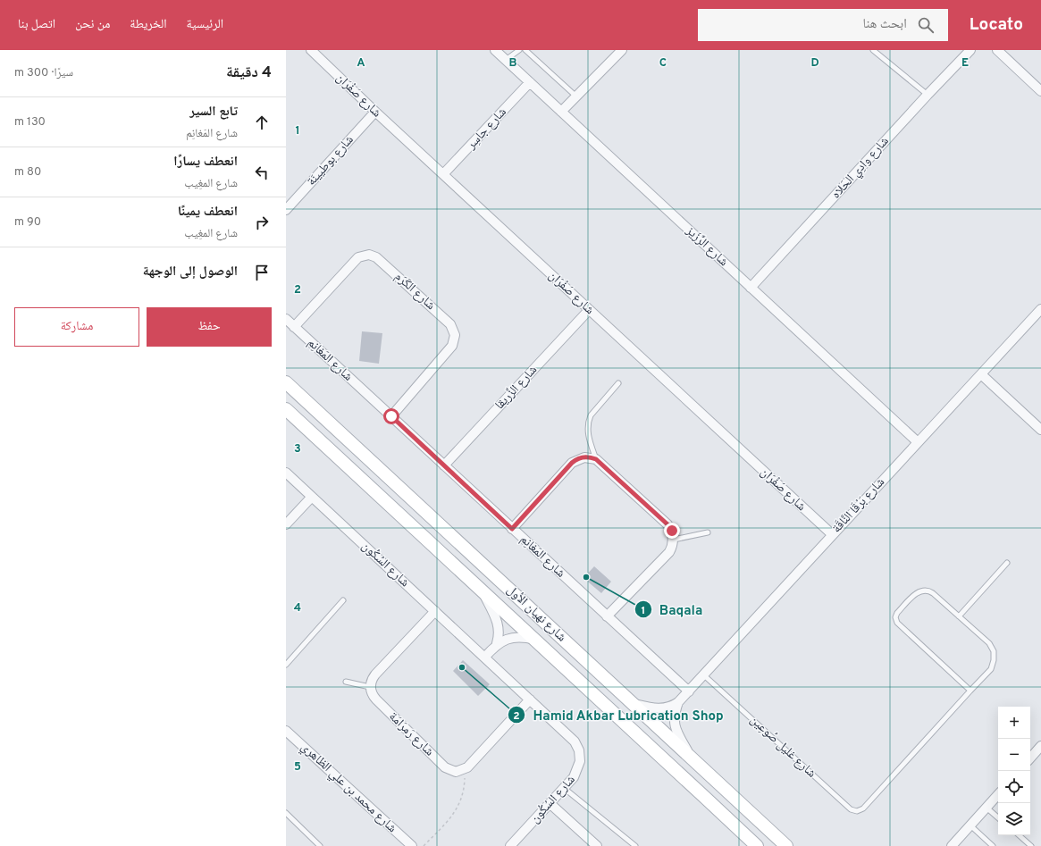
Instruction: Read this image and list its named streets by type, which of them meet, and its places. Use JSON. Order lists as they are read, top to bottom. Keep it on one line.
{"streets":{"main road":["شارع نهيان الأول"],"street":["شارع صَفْرَان","شارع جاسِر","شارع بوطيينَة","شارع وادِي الحَلاه","شارع الرِّزَيز","شارع الكَرَم","شارع المَغانِم","شارع الزِّريقا","شارع بَرْقَا النَّاقَة","شارع السُكُون","شارع رَمرَامَة","شارع محمد بن علي الظاهري"],"lane":["شارع غليل صُوعِين"]},"crossings":[["شارع صَفْرَان","شارع جاسِر"],["شارع صَفْرَان","شارع بوطيينَة"],["شارع صَفْرَان","شارع الزِّريقا"],["شارع صَفْرَان","شارع بَرْقَا النَّاقَة"],["شارع جاسِر","شارع الرِّزَيز"],["شارع وادِي الحَلاه","شارع الرِّزَيز"],["شارع الرِّزَيز","شارع بَرْقَا النَّاقَة"],["شارع الكَرَم","شارع المَغانِم"],["شارع المَغانِم","شارع الزِّريقا"],["شارع المَغانِم","شارع بَرْقَا النَّاقَة"],["شارع بَرْقَا النَّاقَة","شارع نهيان الأول"],["شارع بَرْقَا النَّاقَة","شارع غليل صُوعِين"]],"places":["Baqala","Hamid Akbar Lubrication Shop"],"page":{"header":"Locato","search":"ابحث هنا","nav":["الرئيسية","الخريطة","من نحن","اتصل بنا"],"heading":["4 دقيقة","سيرًا · 300 m"],"list":[["تابع السير","شارع المَغانِم","130 m"],["انعطف يسارًا","شارع المغِيب","80 m"],["انعطف يمينًا","شارع المغِيب","90 m"],"الوصول إلى الوجهة"],"buttons":["حفظ","مشاركة"],"map_buttons":["+","−"]},"grid":{"columns":["A","B","C","D","E"],"rows":["1","2","3","4","5"]}}
